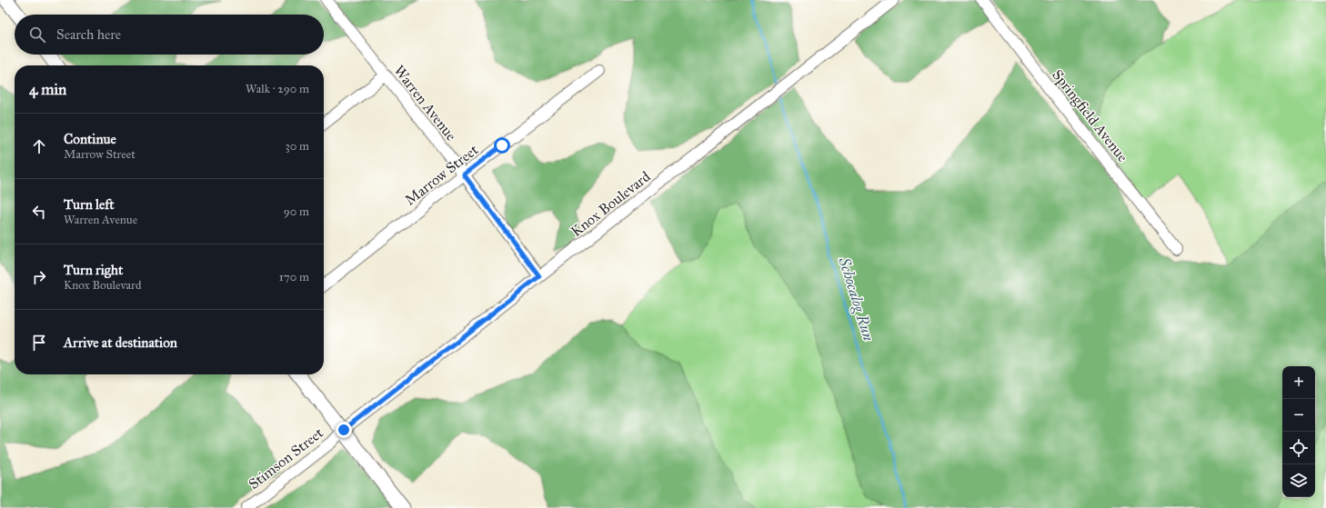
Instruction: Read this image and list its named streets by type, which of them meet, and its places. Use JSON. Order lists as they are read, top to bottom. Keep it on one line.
{"streets":{"street":["Warren Avenue","Springfield Avenue","Marrow Street","Knox Boulevard","Stimson Street"]},"crossings":[["Warren Avenue","Marrow Street"],["Warren Avenue","Knox Boulevard"],["Knox Boulevard","Stimson Street"]],"water":["Schocalog Run"],"page":{"search":"Search here","heading":["4 min","Walk · 290 m"],"list":[["Continue","Marrow Street","30 m"],["Turn left","Warren Avenue","90 m"],["Turn right","Knox Boulevard","170 m"],"Arrive at destination"],"map_buttons":["+","−"]}}
